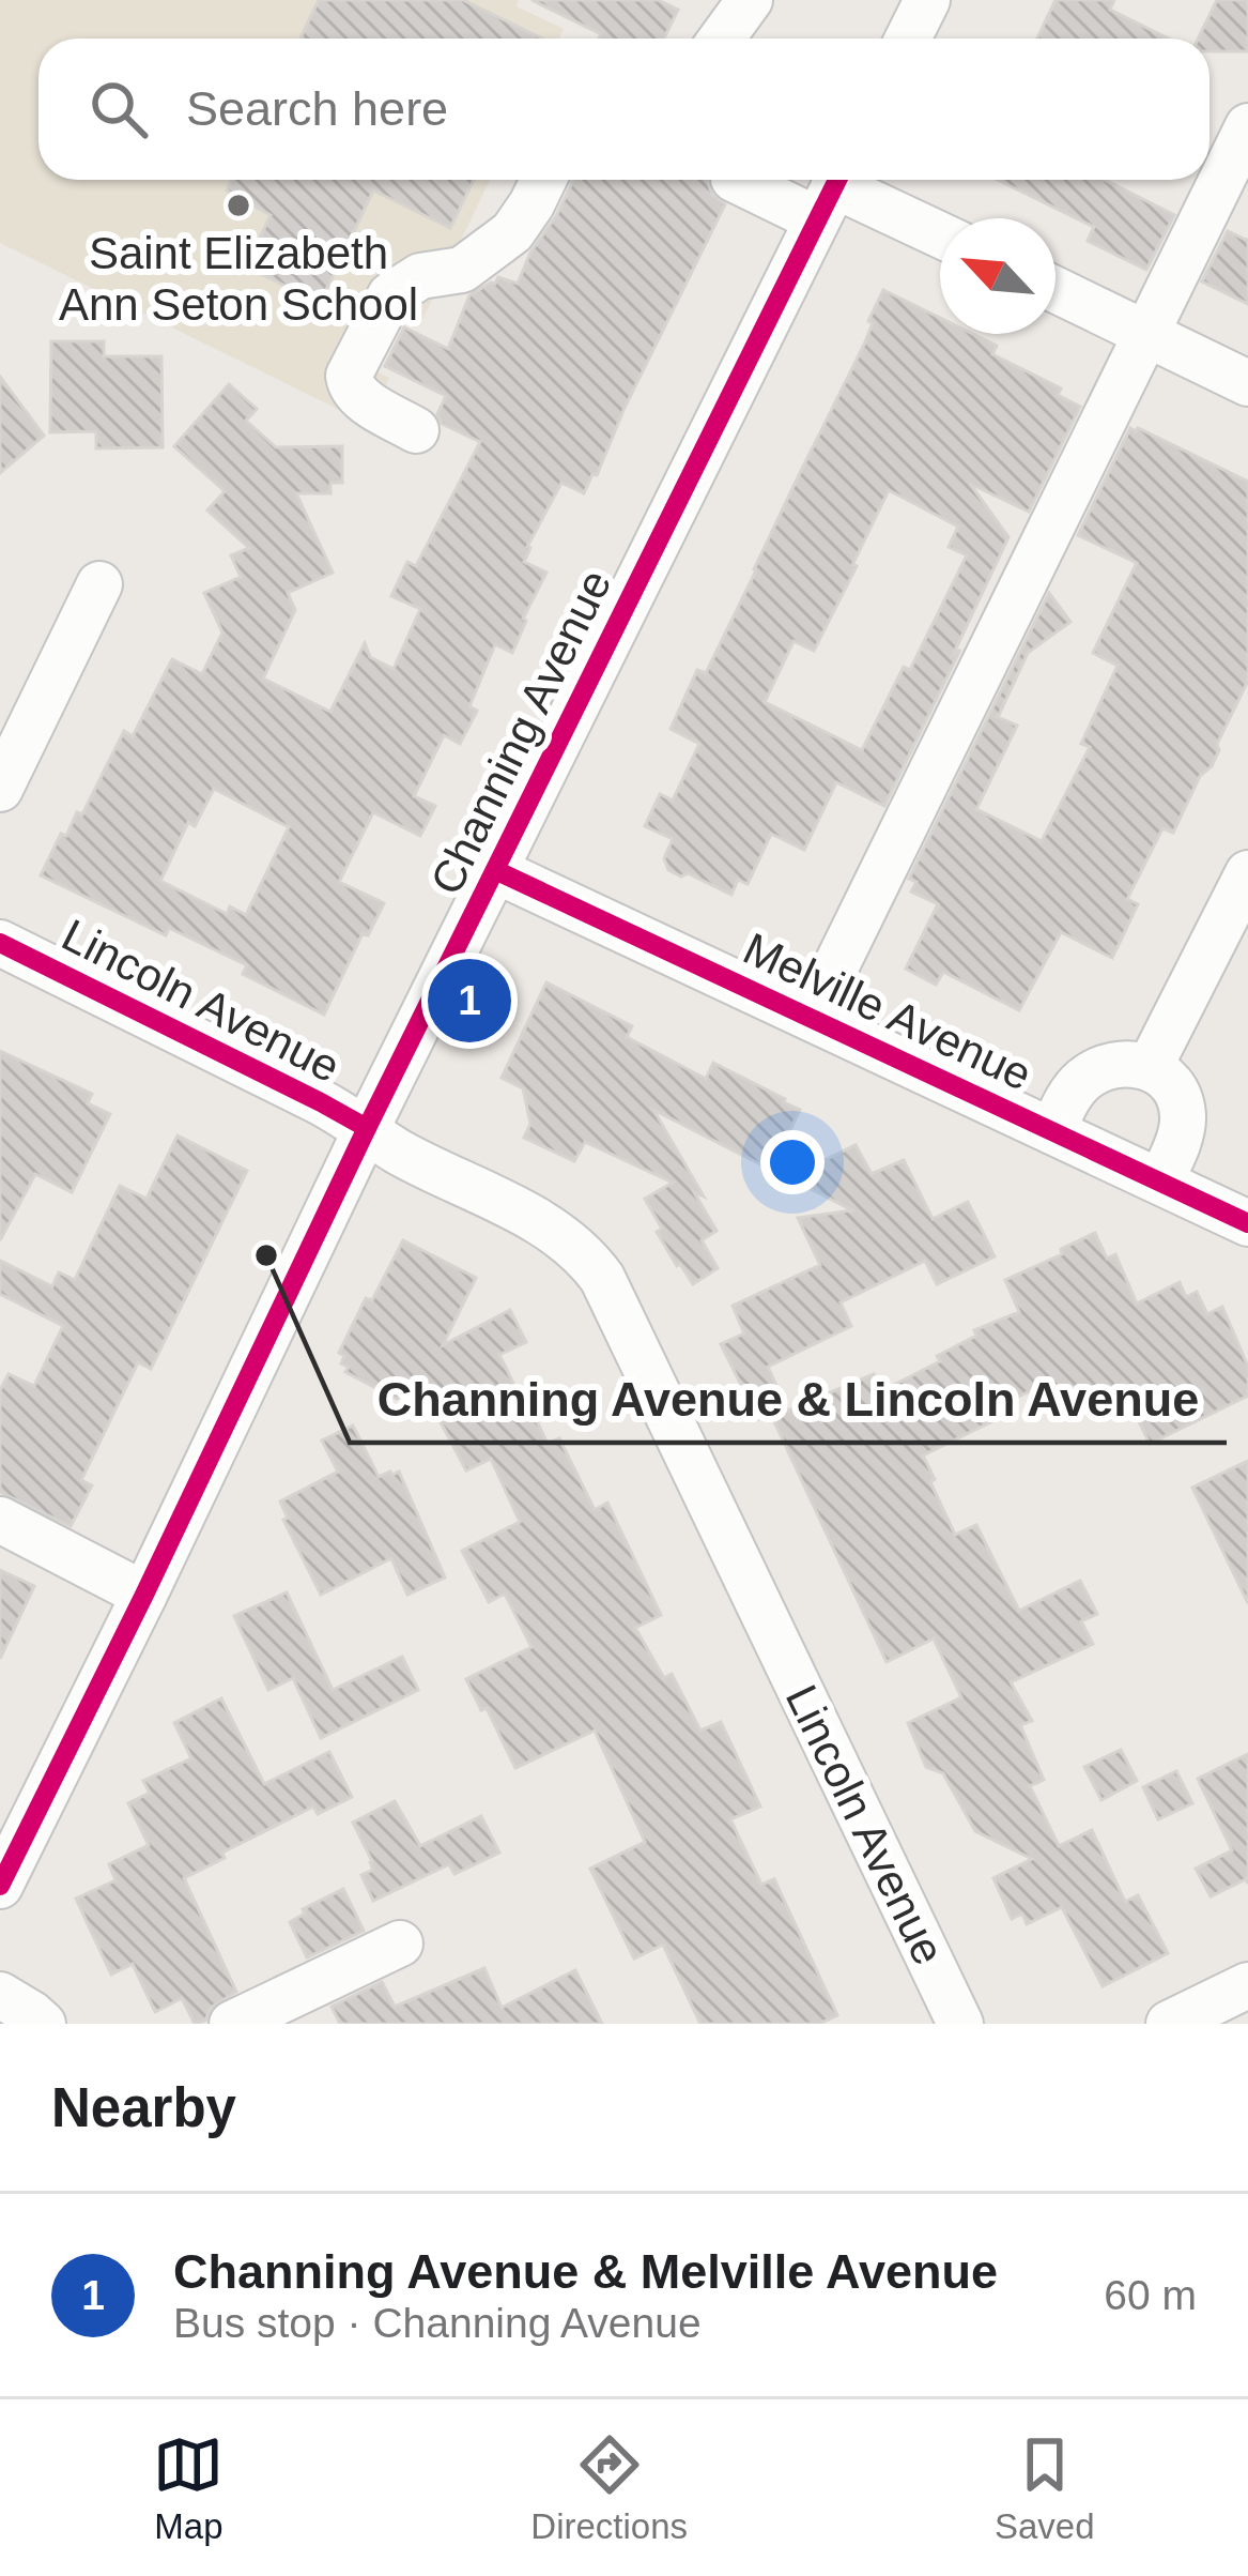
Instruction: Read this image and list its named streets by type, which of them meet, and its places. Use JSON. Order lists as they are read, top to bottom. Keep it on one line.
{"streets":{"street":["Channing Avenue","Lincoln Avenue","Melville Avenue"]},"crossings":[["Channing Avenue","Lincoln Avenue"],["Channing Avenue","Melville Avenue"]],"places":["Saint Elizabeth Ann Seton School","Channing Avenue & Lincoln Avenue"],"north":"top left","page":{"search":"Search here","pins":"1","heading":"Nearby","list":[{"mark":"1","name":"Channing Avenue & Melville Avenue","note":"Bus stop · Channing Avenue","value":"60 m"}],"nav":["Map","Directions","Saved"]}}
